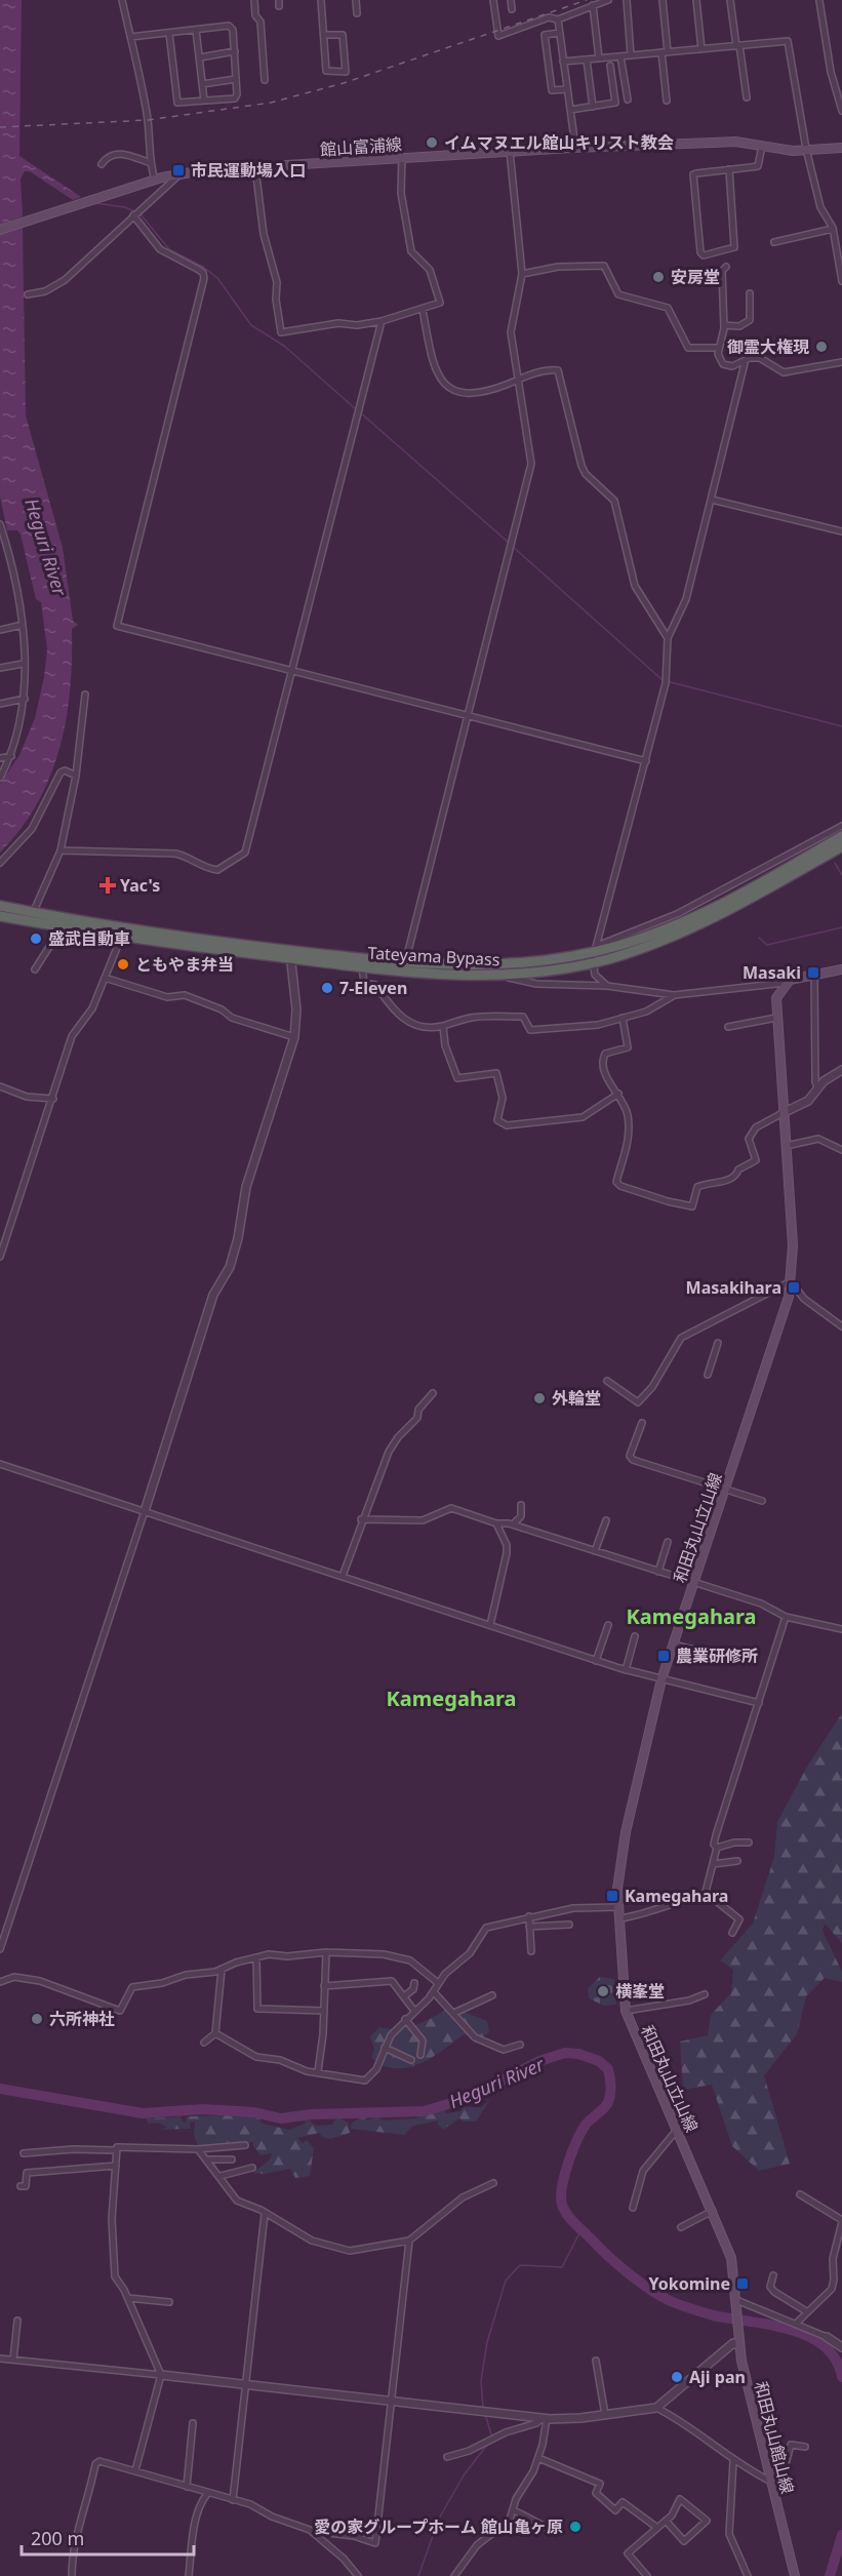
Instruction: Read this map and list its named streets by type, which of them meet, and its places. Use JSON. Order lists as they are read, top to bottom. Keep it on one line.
{"streets":{"highway":["Tateyama Bypass"],"main road":["館山富浦線","和田丸山立山線","和田丸山館山線"]},"crossings":[["和田丸山立山線","和田丸山館山線"]],"districts":["Kamegahara","Kamegahara"],"water":["Heguri River"],"places":{"other":["イムマヌエル館山キリスト教会","安房堂","御霊大権現","盛武自動車","ともやま弁当","7-Eleven","外輪堂","横峯堂","六所神社","Aji pan","愛の家グループホーム 館山亀ヶ原"],"transit":["市民運動場入口","Masaki","Masakihara","農業研修所","Kamegahara","Yokomine"],"health":["Yac's"]},"scale_bar":"200 m"}
